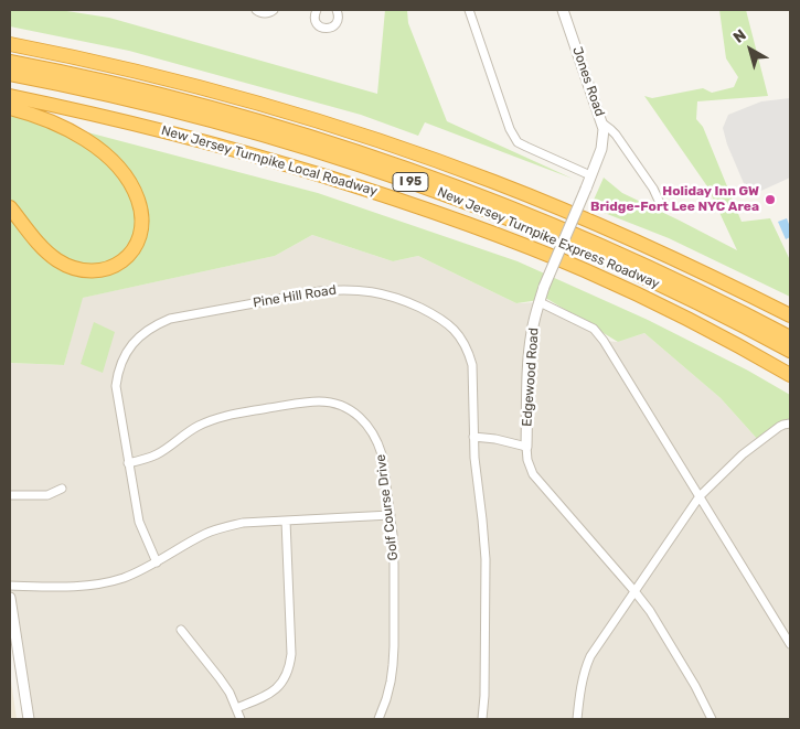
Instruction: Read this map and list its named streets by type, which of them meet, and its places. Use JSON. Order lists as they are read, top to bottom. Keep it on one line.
{"streets":{"highway":["New Jersey Turnpike Local Roadway","I 95","New Jersey Turnpike Express Roadway"],"street":["Jones Road","Pine Hill Road","Edgewood Road","Golf Course Drive"]},"crossings":[["Jones Road","Edgewood Road"],["Pine Hill Road","Golf Course Drive"]],"places":["Holiday Inn GW Bridge-Fort Lee NYC Area"],"north":"top left"}
